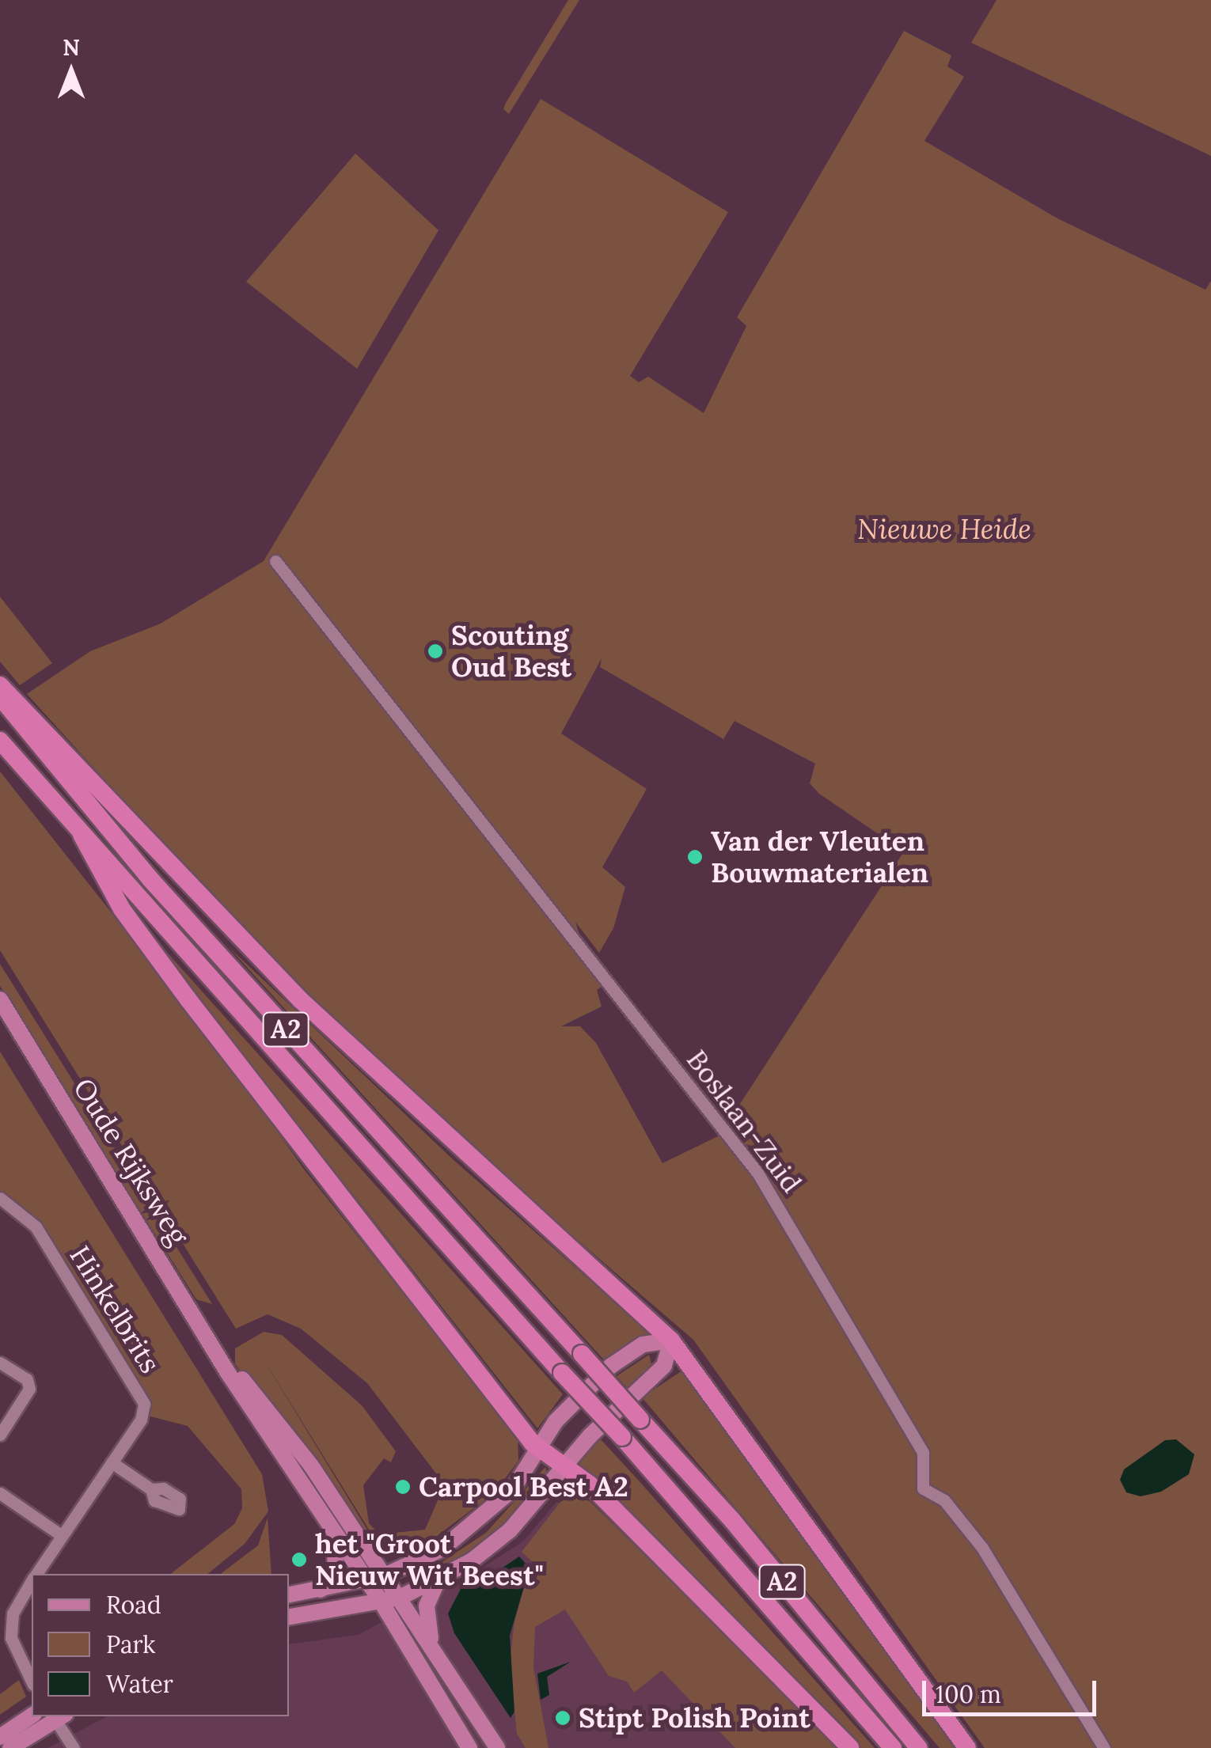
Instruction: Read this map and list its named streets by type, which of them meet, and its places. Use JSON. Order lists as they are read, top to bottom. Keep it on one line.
{"streets":{"highway":["A2"],"main road":["Oude Rijksweg"],"street":["Boslaan-Zuid","Hinkelbrits"]},"parks":["Nieuwe Heide"],"places":["Scouting Oud Best","Van der Vleuten Bouwmaterialen","Carpool Best A2","het \"Groot Nieuw Wit Beest\"","Stipt Polish Point"],"legend":["Road","Park","Water"],"scale_bar":"100 m","north":"top"}
